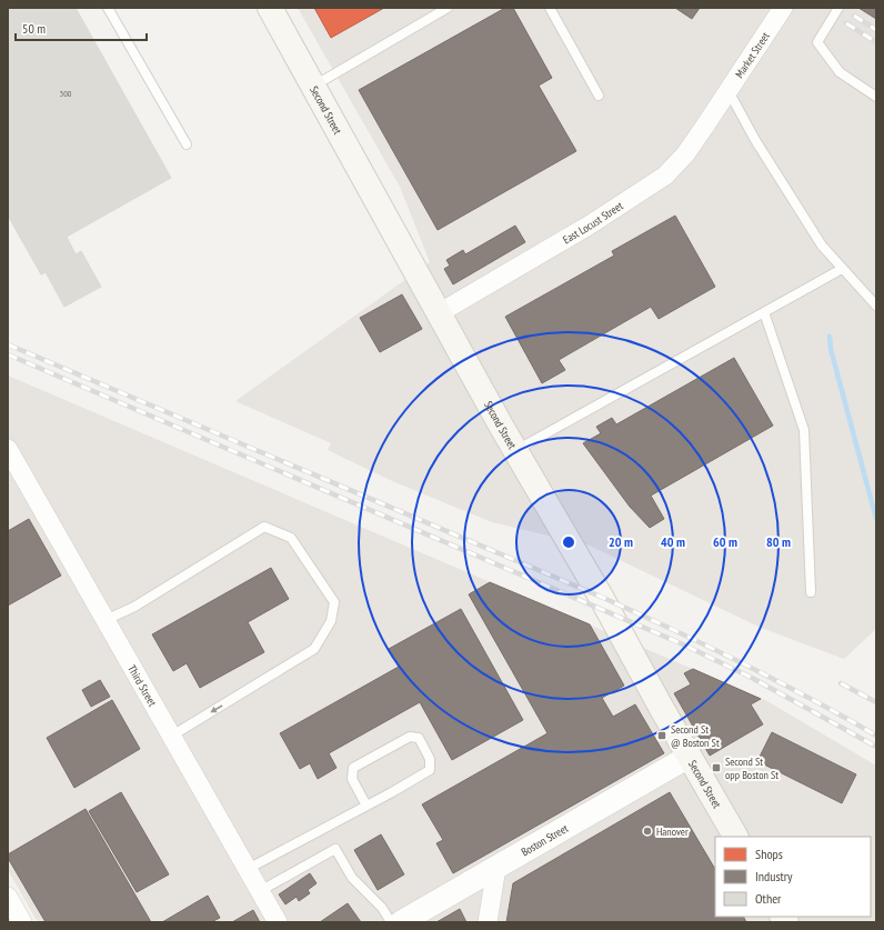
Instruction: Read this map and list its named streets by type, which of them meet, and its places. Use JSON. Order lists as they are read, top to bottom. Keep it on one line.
{"streets":{"main road":["Second Street"],"street":["Market Street","East Locust Street","Third Street","Boston Street"]},"crossings":[["Market Street","East Locust Street"],["Second Street","East Locust Street"],["Second Street","Boston Street"]],"places":{"transit":["Second St @ Boston St","Second St opp Boston St"],"other":["Hanover"]},"house_numbers":["300"],"legend":["Shops","Industry","Other"],"scale_bar":"50 m","rings":["20 m","40 m","60 m","80 m"]}
